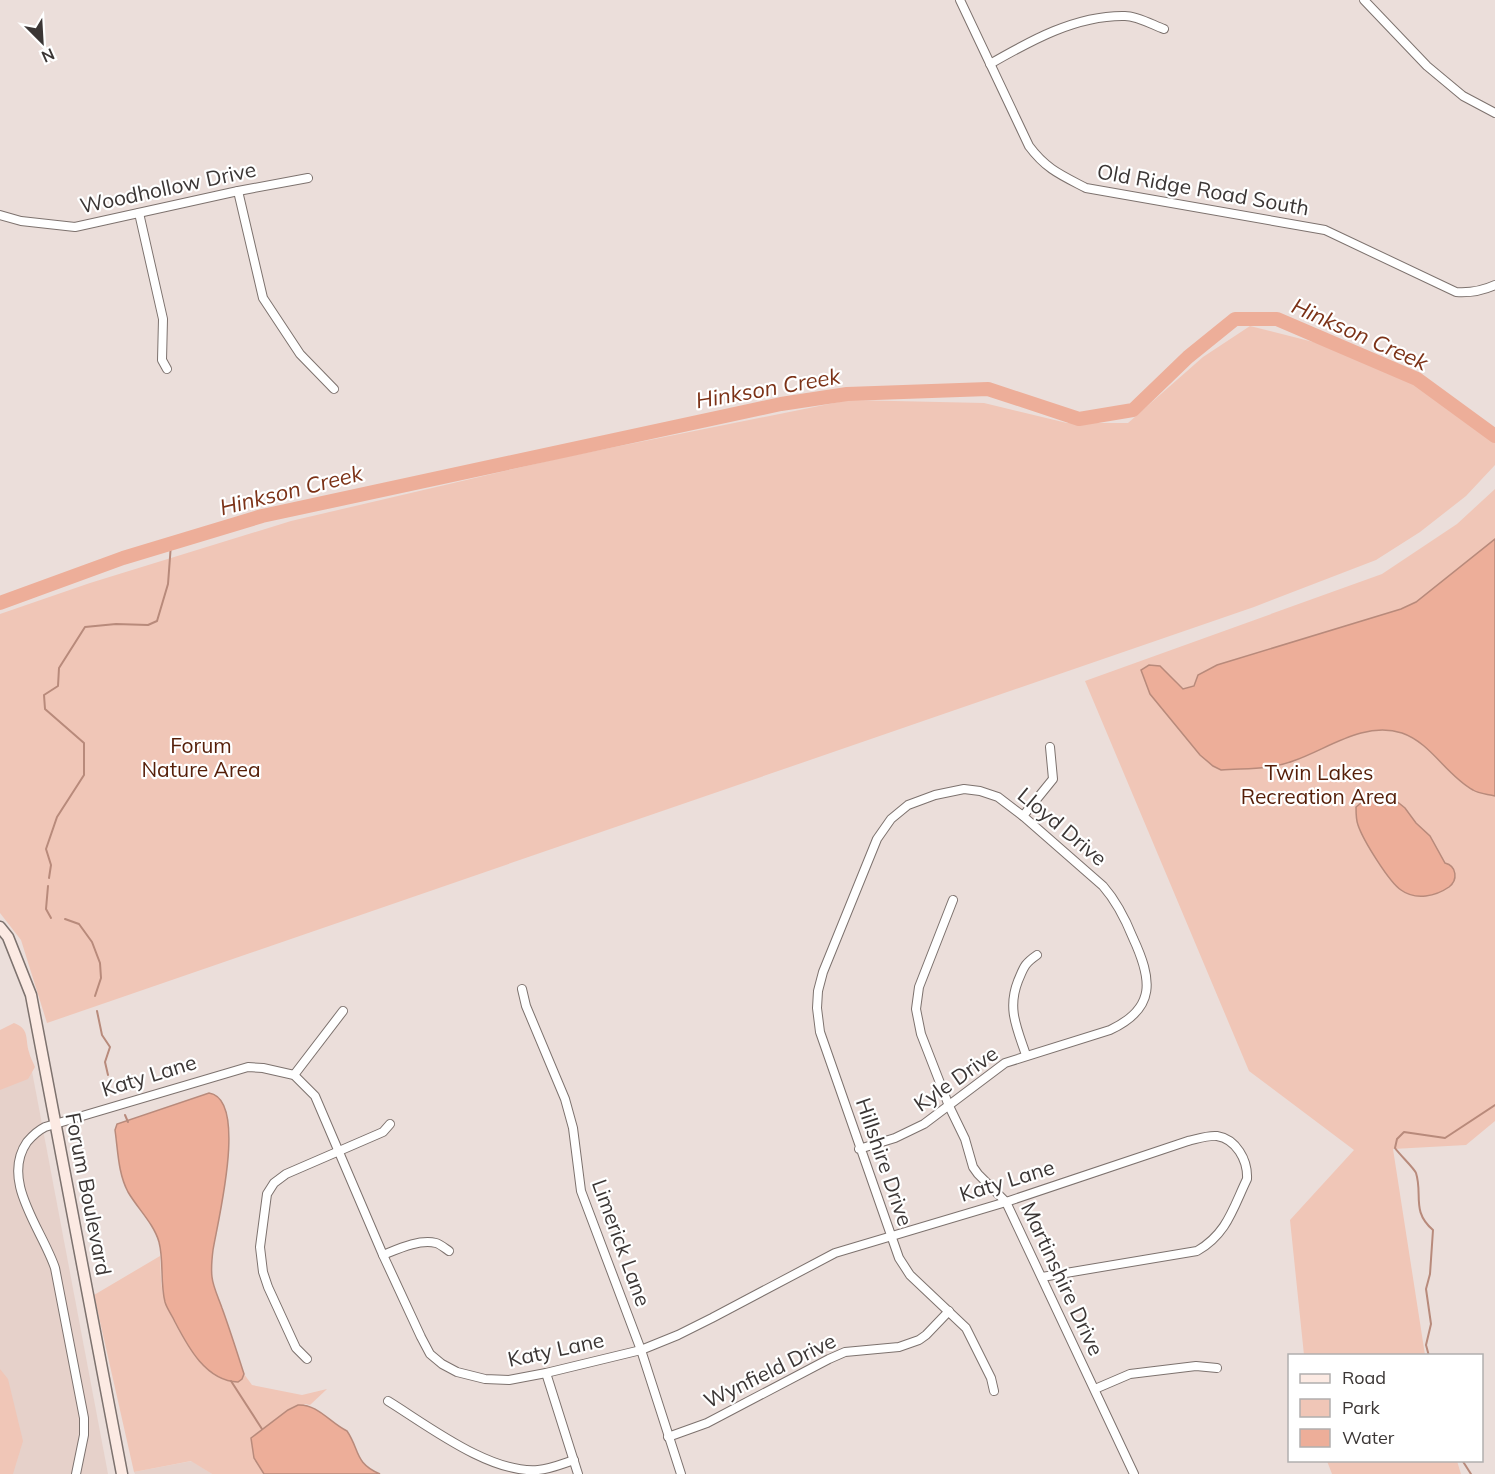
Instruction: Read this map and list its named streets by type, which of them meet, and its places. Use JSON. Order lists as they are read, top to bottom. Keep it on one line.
{"streets":{"street":["Woodhollow Drive","Old Ridge Road South","Lloyd Drive","Katy Lane","Kyle Drive","Hillshire Drive","Forum Boulevard","Limerick Lane","Martinshire Drive","Wynfield Drive"]},"crossings":[["Lloyd Drive","Kyle Drive"],["Lloyd Drive","Hillshire Drive"],["Katy Lane","Hillshire Drive"],["Katy Lane","Forum Boulevard"],["Katy Lane","Limerick Lane"],["Katy Lane","Martinshire Drive"],["Kyle Drive","Hillshire Drive"],["Kyle Drive","Martinshire Drive"],["Hillshire Drive","Wynfield Drive"],["Limerick Lane","Wynfield Drive"]],"water":["Hinkson Creek"],"parks":["Forum Nature Area","Twin Lakes Recreation Area"],"legend":["Road","Park","Water"],"north":"bottom right"}
